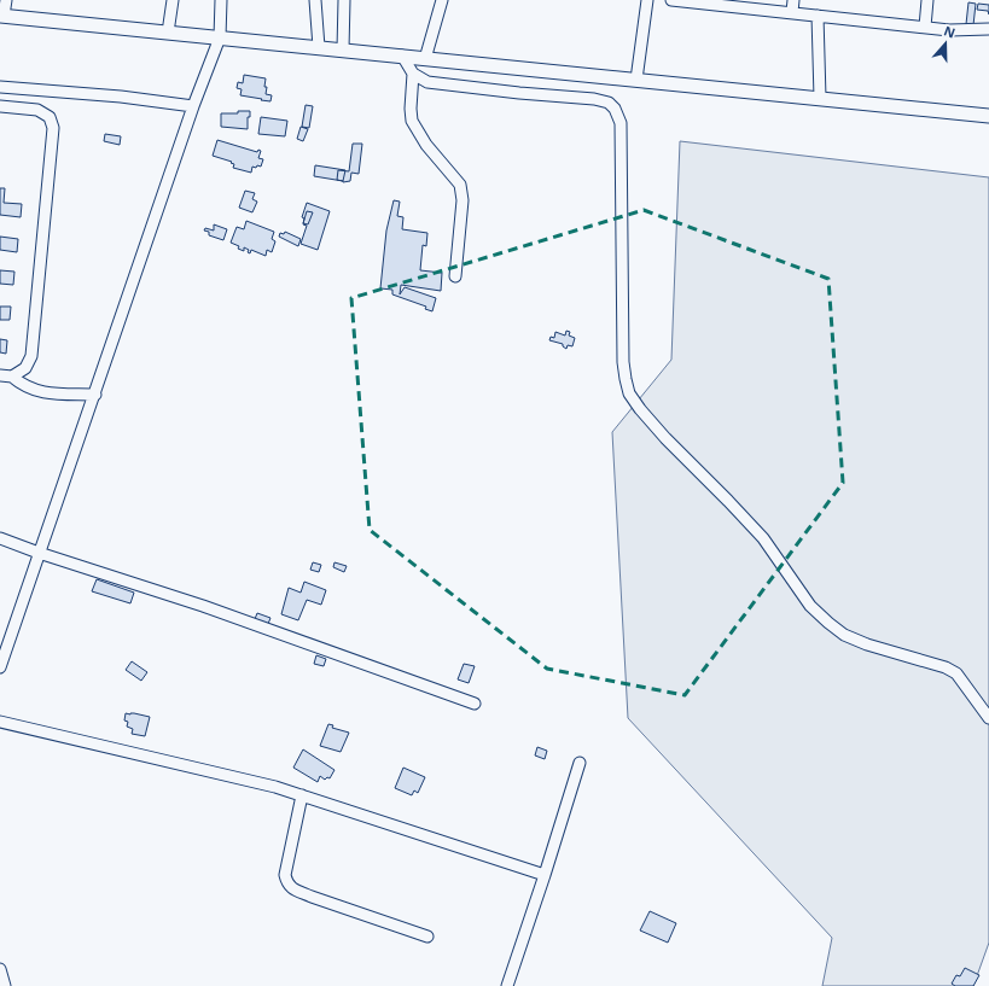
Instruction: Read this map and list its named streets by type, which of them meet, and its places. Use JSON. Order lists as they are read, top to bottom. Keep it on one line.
{"north":"top"}
